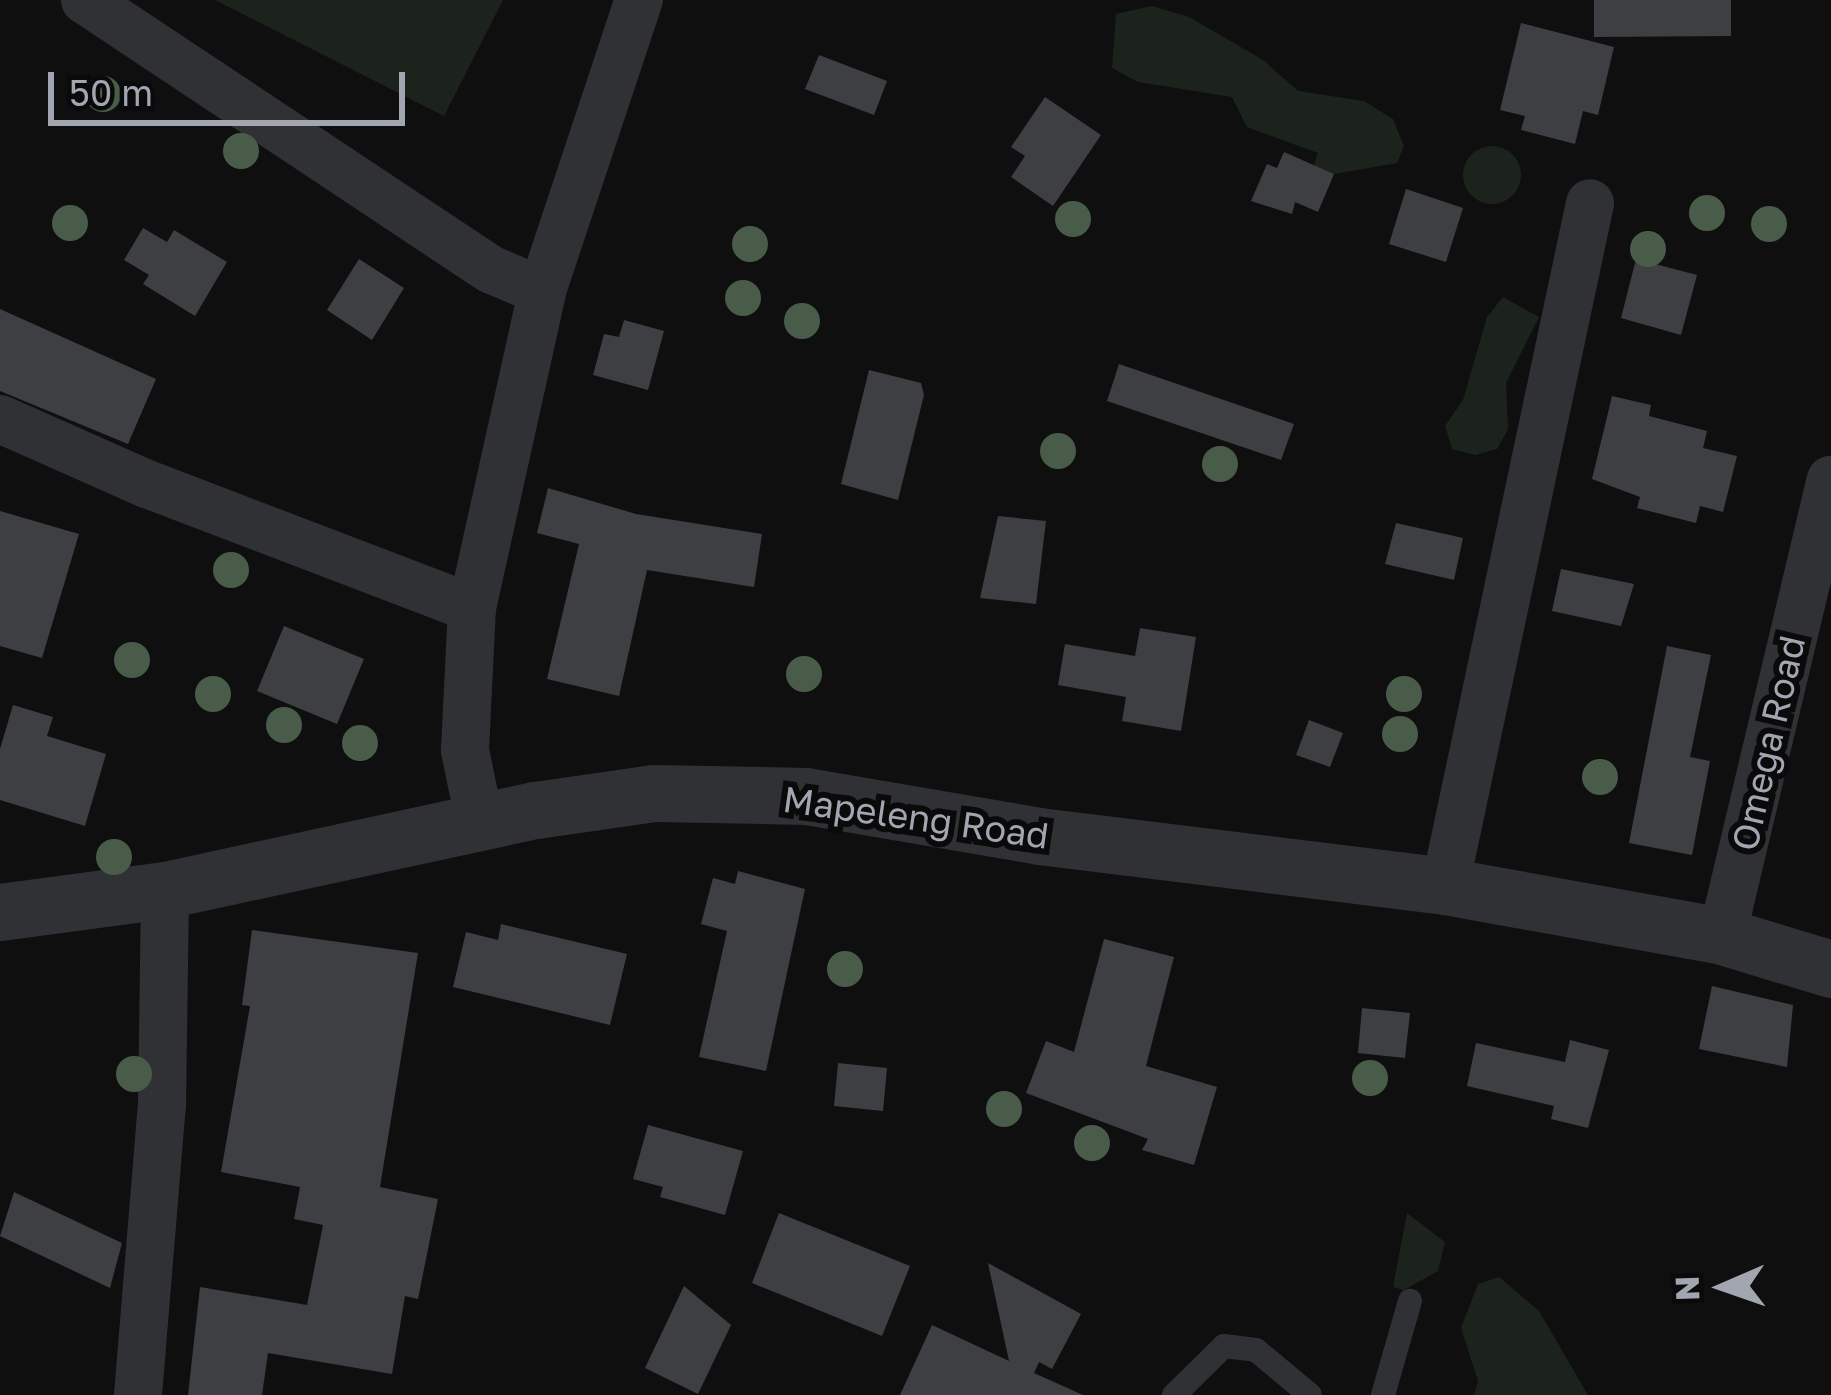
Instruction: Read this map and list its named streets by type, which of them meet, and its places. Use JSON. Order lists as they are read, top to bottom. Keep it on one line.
{"streets":{"street":["Omega Road","Mapeleng Road"]},"crossings":[["Omega Road","Mapeleng Road"]],"scale_bar":"50 m","north":"left"}
